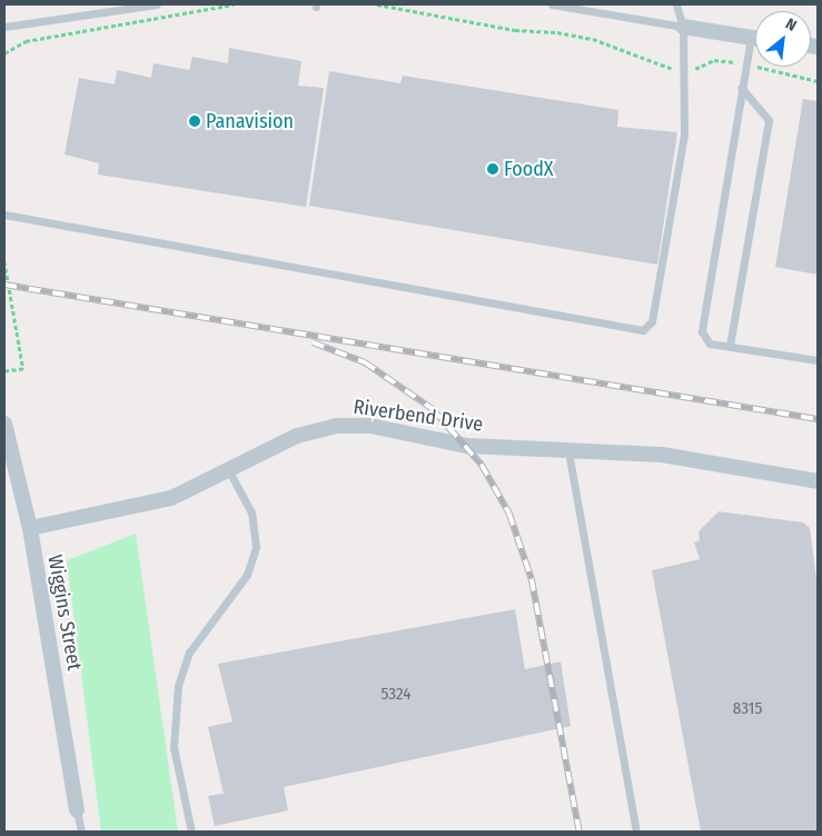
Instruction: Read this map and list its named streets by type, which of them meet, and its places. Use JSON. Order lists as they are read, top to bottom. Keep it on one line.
{"streets":{"street":["Riverbend Drive","Wiggins Street"]},"crossings":[["Riverbend Drive","Wiggins Street"]],"places":["Panavision","FoodX"],"house_numbers":["5324","8315"],"north":"top right"}
